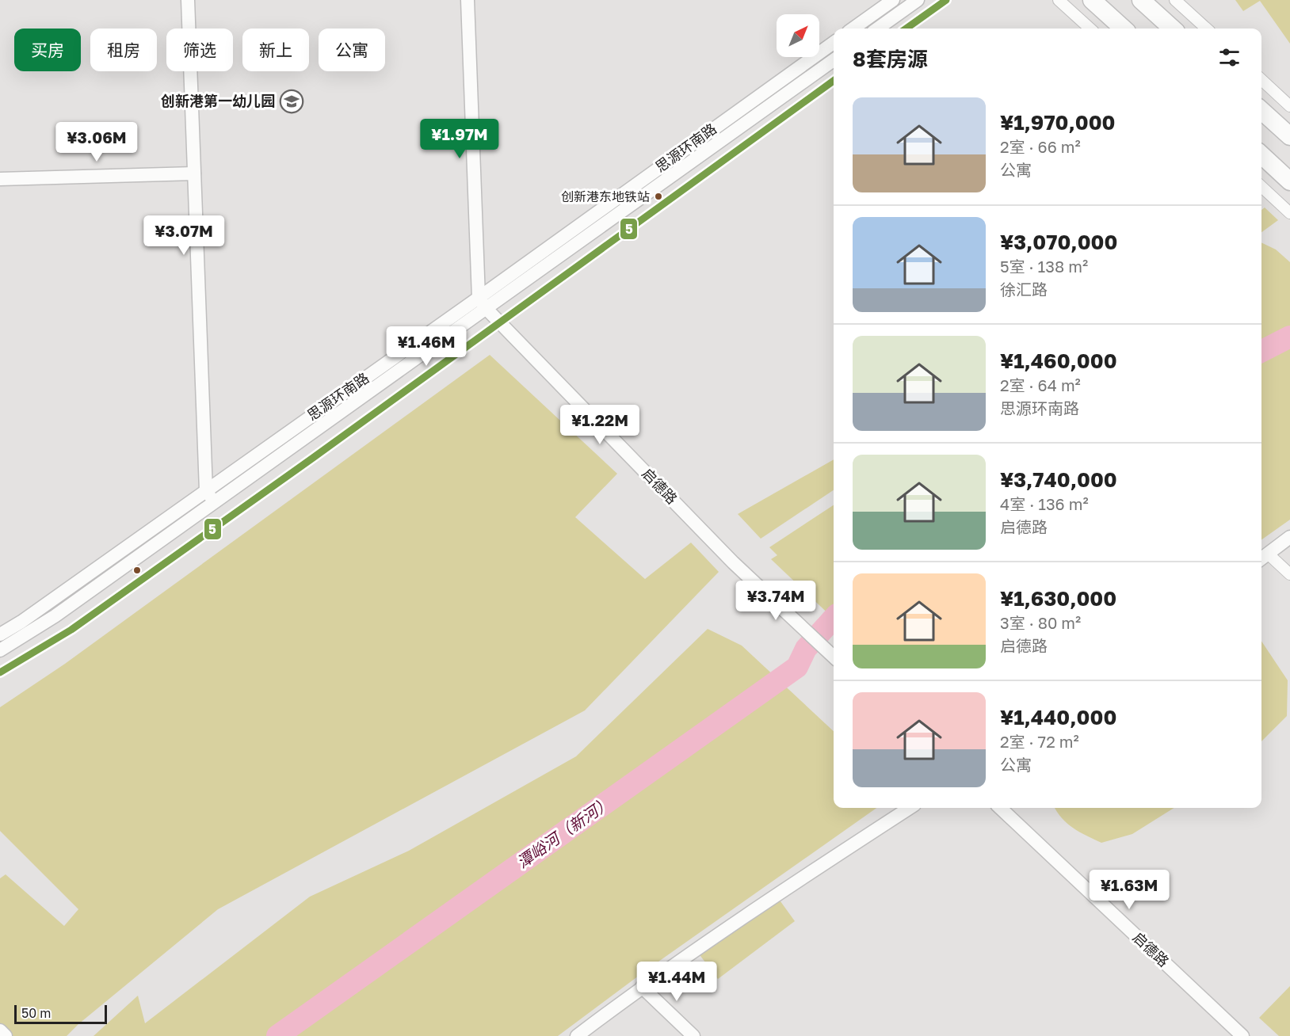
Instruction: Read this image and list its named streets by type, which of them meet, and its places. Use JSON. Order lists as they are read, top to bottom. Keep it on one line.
{"streets":{"street":["思源环南路","启德路"]},"crossings":[["思源环南路","启德路"]],"water":["潭峪河（新河）"],"places":{"school or university":["创新港第一幼儿园"],"other":["创新港东地铁站"]},"lines":["transit line 5"],"scale_bar":"50 m","north":"top right","page":{"chip":["买房","租房","筛选","新上","公寓"],"heading":"8套房源","list":[{"name":"¥1,970,000","note":"2室 · 66 m² · 公寓"},{"name":"¥3,070,000","note":"5室 · 138 m² · 徐汇路"},{"name":"¥1,460,000","note":"2室 · 64 m² · 思源环南路"},{"name":"¥3,740,000","note":"4室 · 136 m² · 启德路"},{"name":"¥1,630,000","note":"3室 · 80 m² · 启德路"},{"name":"¥1,440,000","note":"2室 · 72 m² · 公寓"}],"price":["¥1.97M","¥3.06M","¥3.07M","¥1.46M","¥1.22M","¥3.74M","¥1.63M","¥1.44M"],"scale":"50 m"}}
